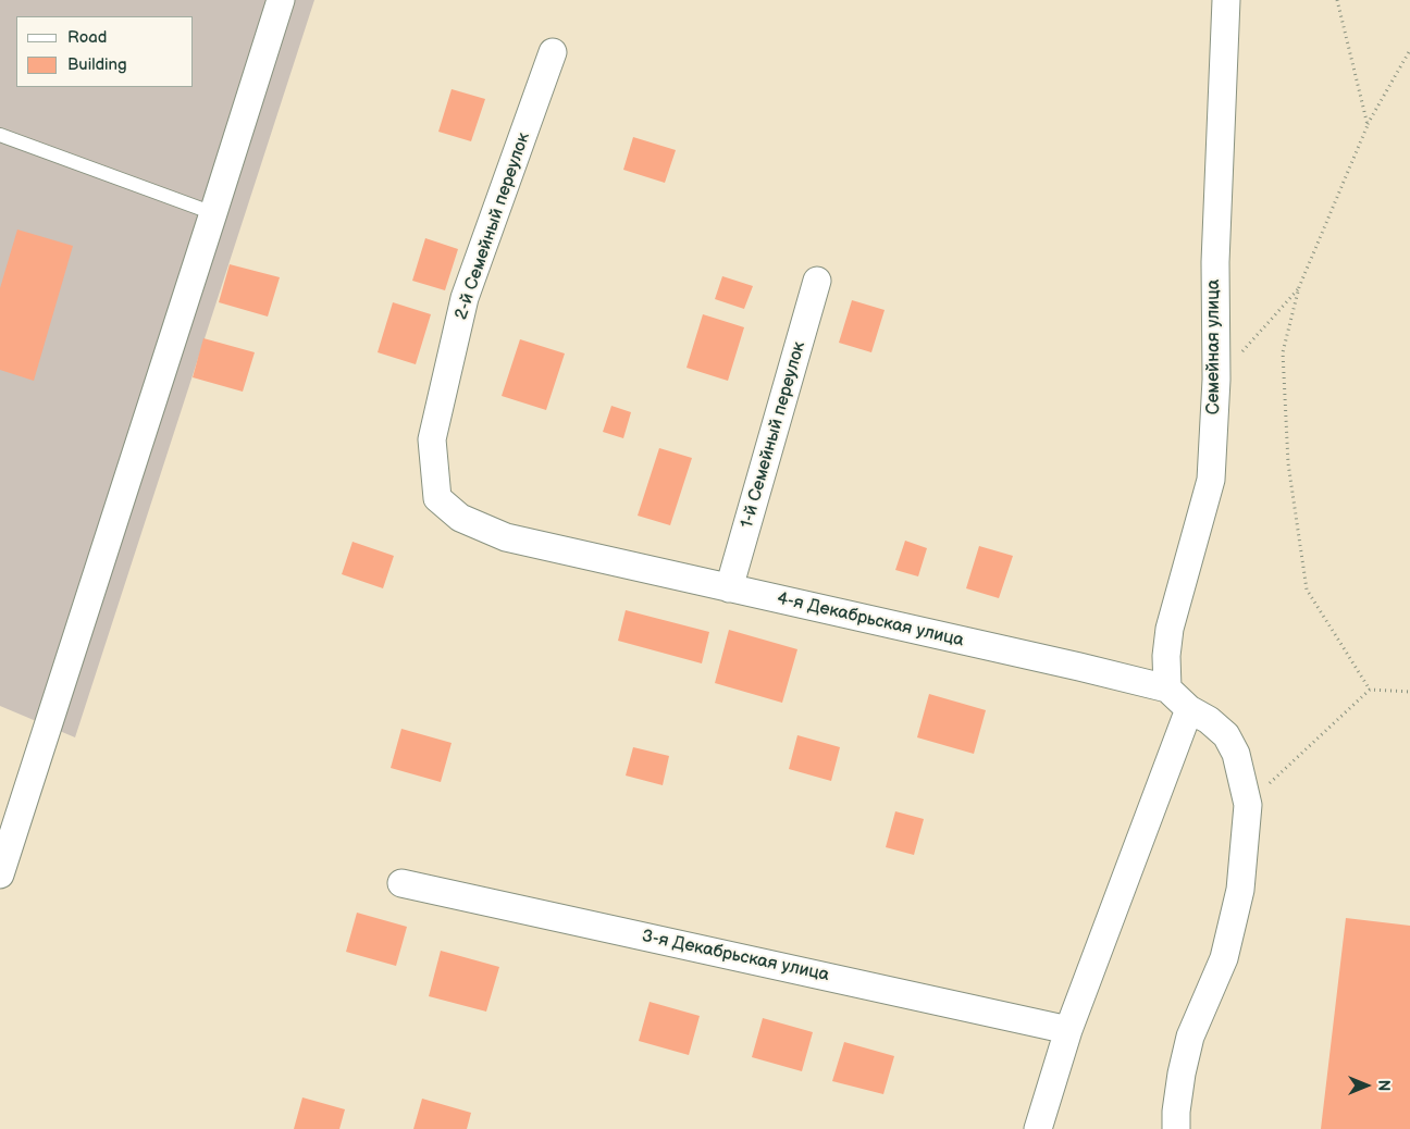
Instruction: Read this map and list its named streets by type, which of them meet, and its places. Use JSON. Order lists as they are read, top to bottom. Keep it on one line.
{"streets":{"street":["2-й Семейный переулок","Семейная улица","1-й Семейный переулок","4-я Декабрьская улица","3-я Декабрьская улица"]},"crossings":[["2-й Семейный переулок","4-я Декабрьская улица"],["Семейная улица","4-я Декабрьская улица"],["1-й Семейный переулок","4-я Декабрьская улица"]],"legend":["Road","Building"],"north":"right"}
